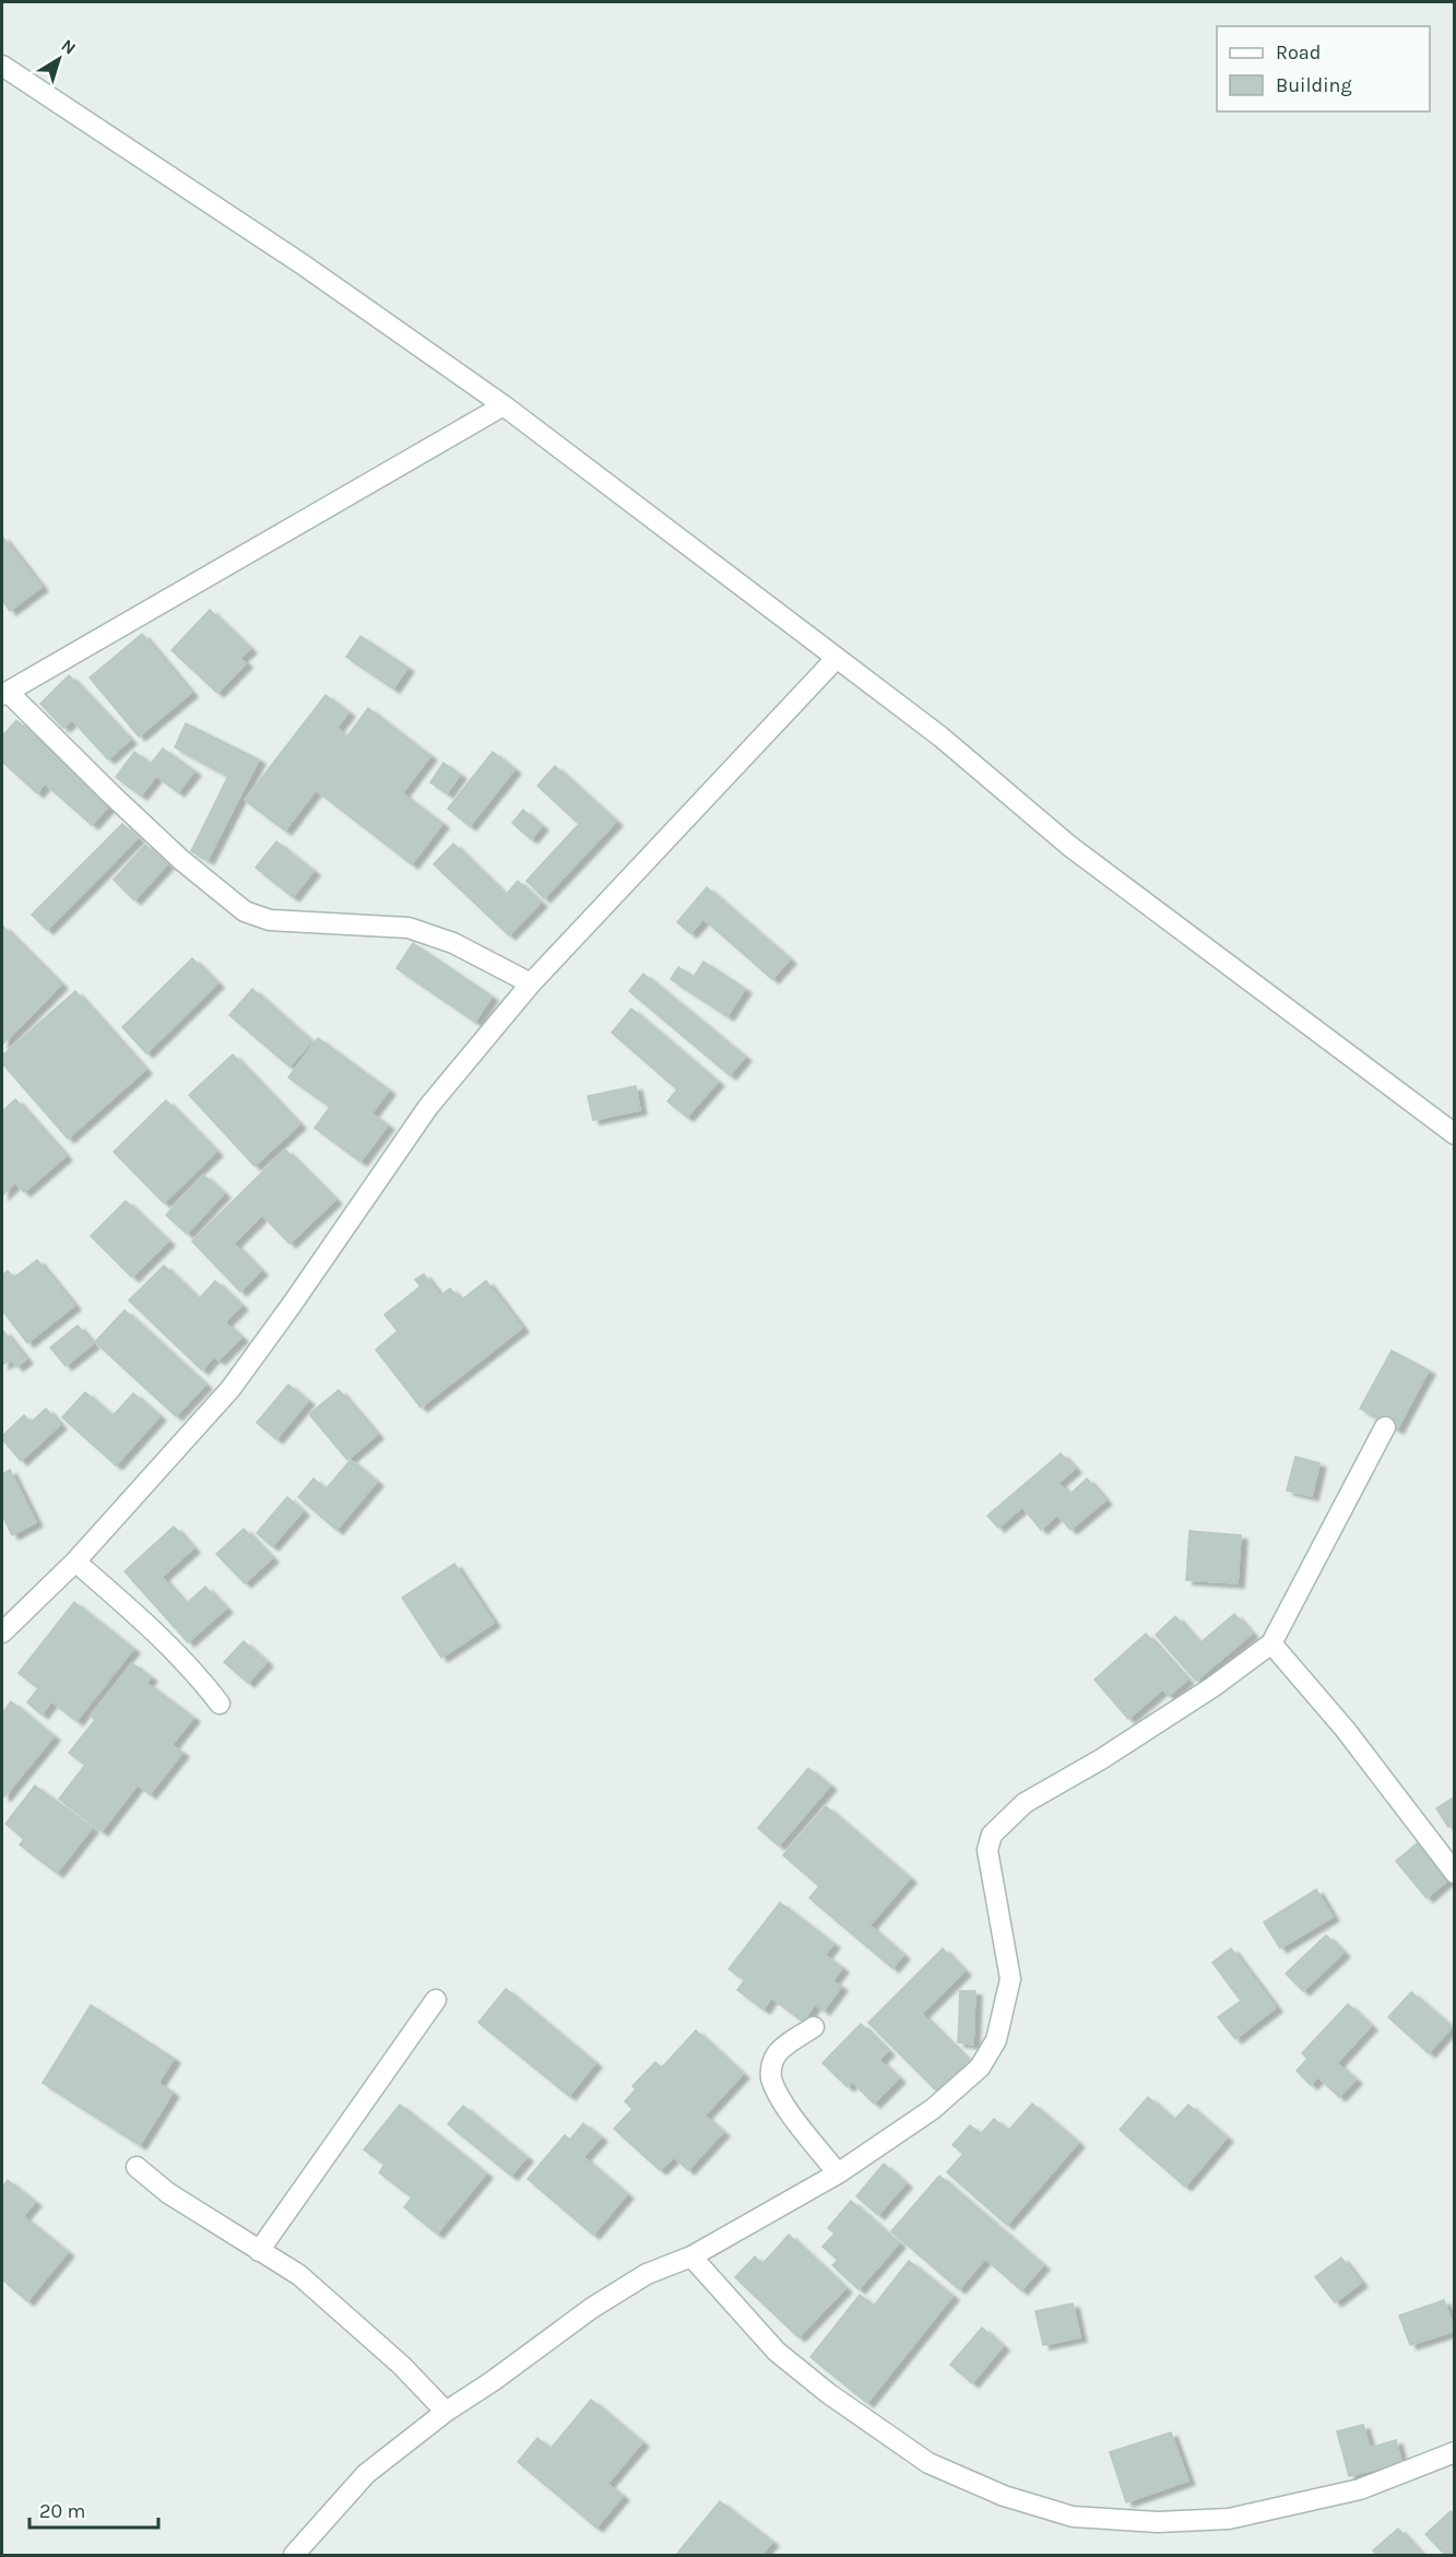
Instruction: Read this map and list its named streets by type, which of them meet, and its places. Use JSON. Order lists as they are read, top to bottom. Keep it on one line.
{"legend":["Road","Building"],"scale_bar":"20 m","north":"top right"}
